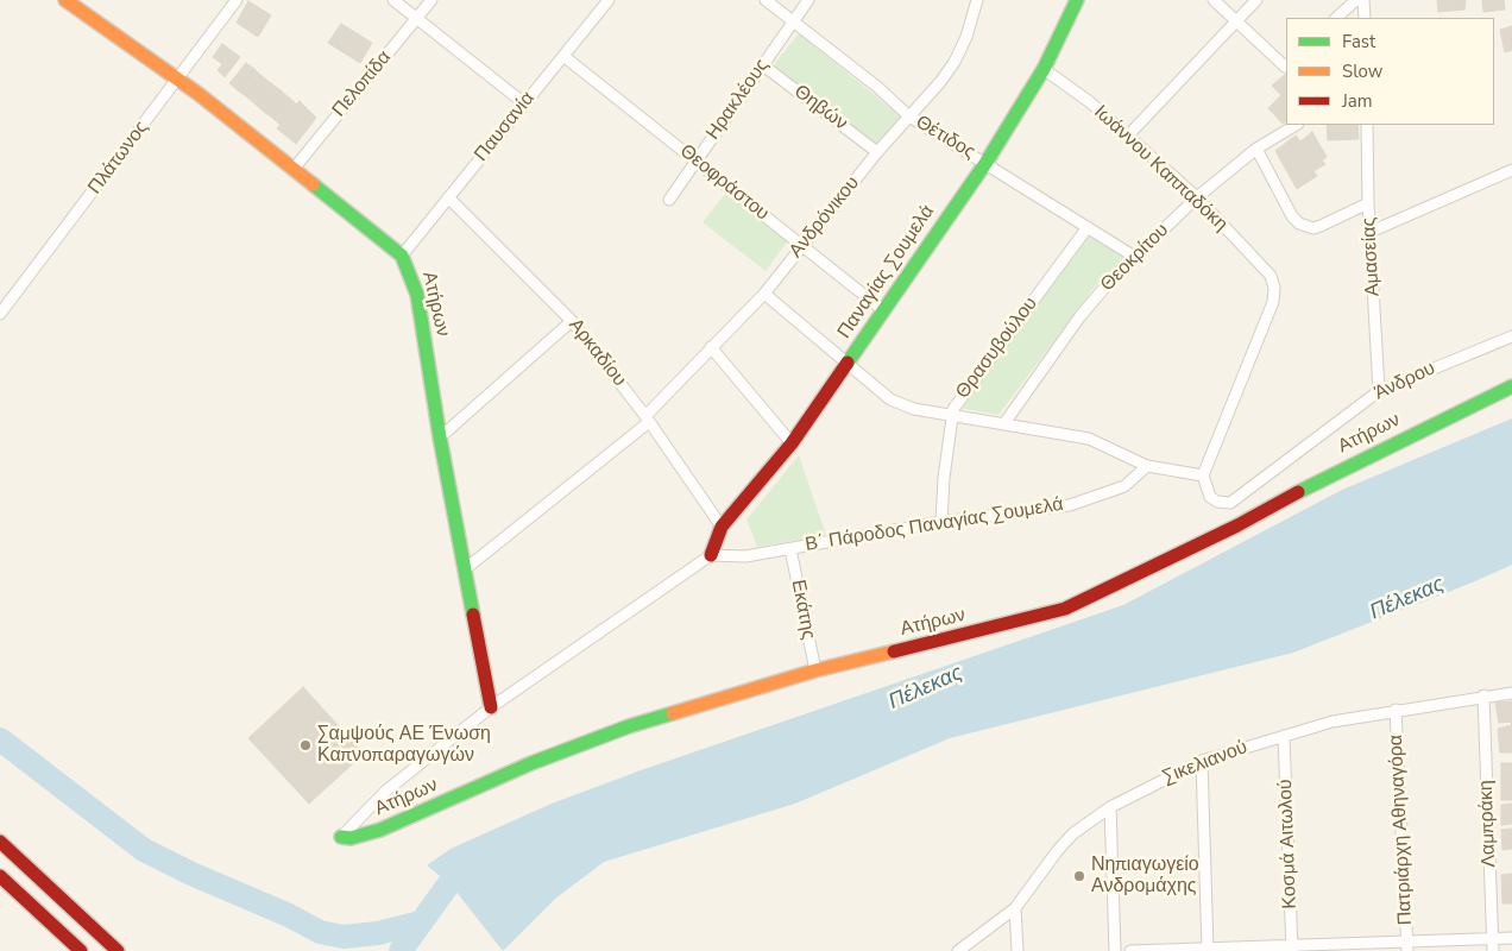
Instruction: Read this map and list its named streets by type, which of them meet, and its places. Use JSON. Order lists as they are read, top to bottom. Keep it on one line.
{"streets":{"street":["Πελοπίδα","Ηρακλέους","Θηβών","Παυσανία","Θέτιδος","Πλάτωνος","Ιωάννου Καππαδόκη","Θεοφράστου","Ανδρόνικου","Αμασείας","Θεοκρίτου","Παναγίας Σουμελά","Ατήρων","Θρασυβούλου","Αρκαδίου","Άνδρου","Β΄ Πάροδος Παναγίας Σουμελά","Εκάτης","Σικελιανού","Λαμπράκη","Πατριάρχη Αθηναγόρα","Κοσμά Αιτωλού"]},"crossings":[["Πελοπίδα","Ατήρων"],["Ηρακλέους","Θηβών"],["Ηρακλέους","Θέτιδος"],["Ηρακλέους","Θεοφράστου"],["Θηβών","Ανδρόνικου"],["Παυσανία","Θεοφράστου"],["Παυσανία","Ατήρων"],["Παυσανία","Αρκαδίου"],["Θέτιδος","Ανδρόνικου"],["Θέτιδος","Θεοκρίτου"],["Θέτιδος","Παναγίας Σουμελά"],["Θέτιδος","Θρασυβούλου"],["Πλάτωνος","Ατήρων"],["Ιωάννου Καππαδόκη","Θεοκρίτου"],["Ιωάννου Καππαδόκη","Παναγίας Σουμελά"],["Ιωάννου Καππαδόκη","Άνδρου"],["Θεοφράστου","Ανδρόνικου"],["Θεοφράστου","Παναγίας Σουμελά"],["Ανδρόνικου","Ατήρων"],["Ανδρόνικου","Αρκαδίου"],["Αμασείας","Άνδρου"],["Παναγίας Σουμελά","Αρκαδίου"],["Παναγίας Σουμελά","Β΄ Πάροδος Παναγίας Σουμελά"],["Ατήρων","Εκάτης"],["Θρασυβούλου","Β΄ Πάροδος Παναγίας Σουμελά"],["Β΄ Πάροδος Παναγίας Σουμελά","Εκάτης"],["Σικελιανού","Λαμπράκη"],["Σικελιανού","Πατριάρχη Αθηναγόρα"],["Σικελιανού","Κοσμά Αιτωλού"]],"water":["Πέλεκας"],"places":["Σαμψούς ΑΕ Ένωση Καπνοπαραγωγών","Νηπιαγωγείο Ανδρομάχης"],"legend":["Fast","Slow","Jam"]}
